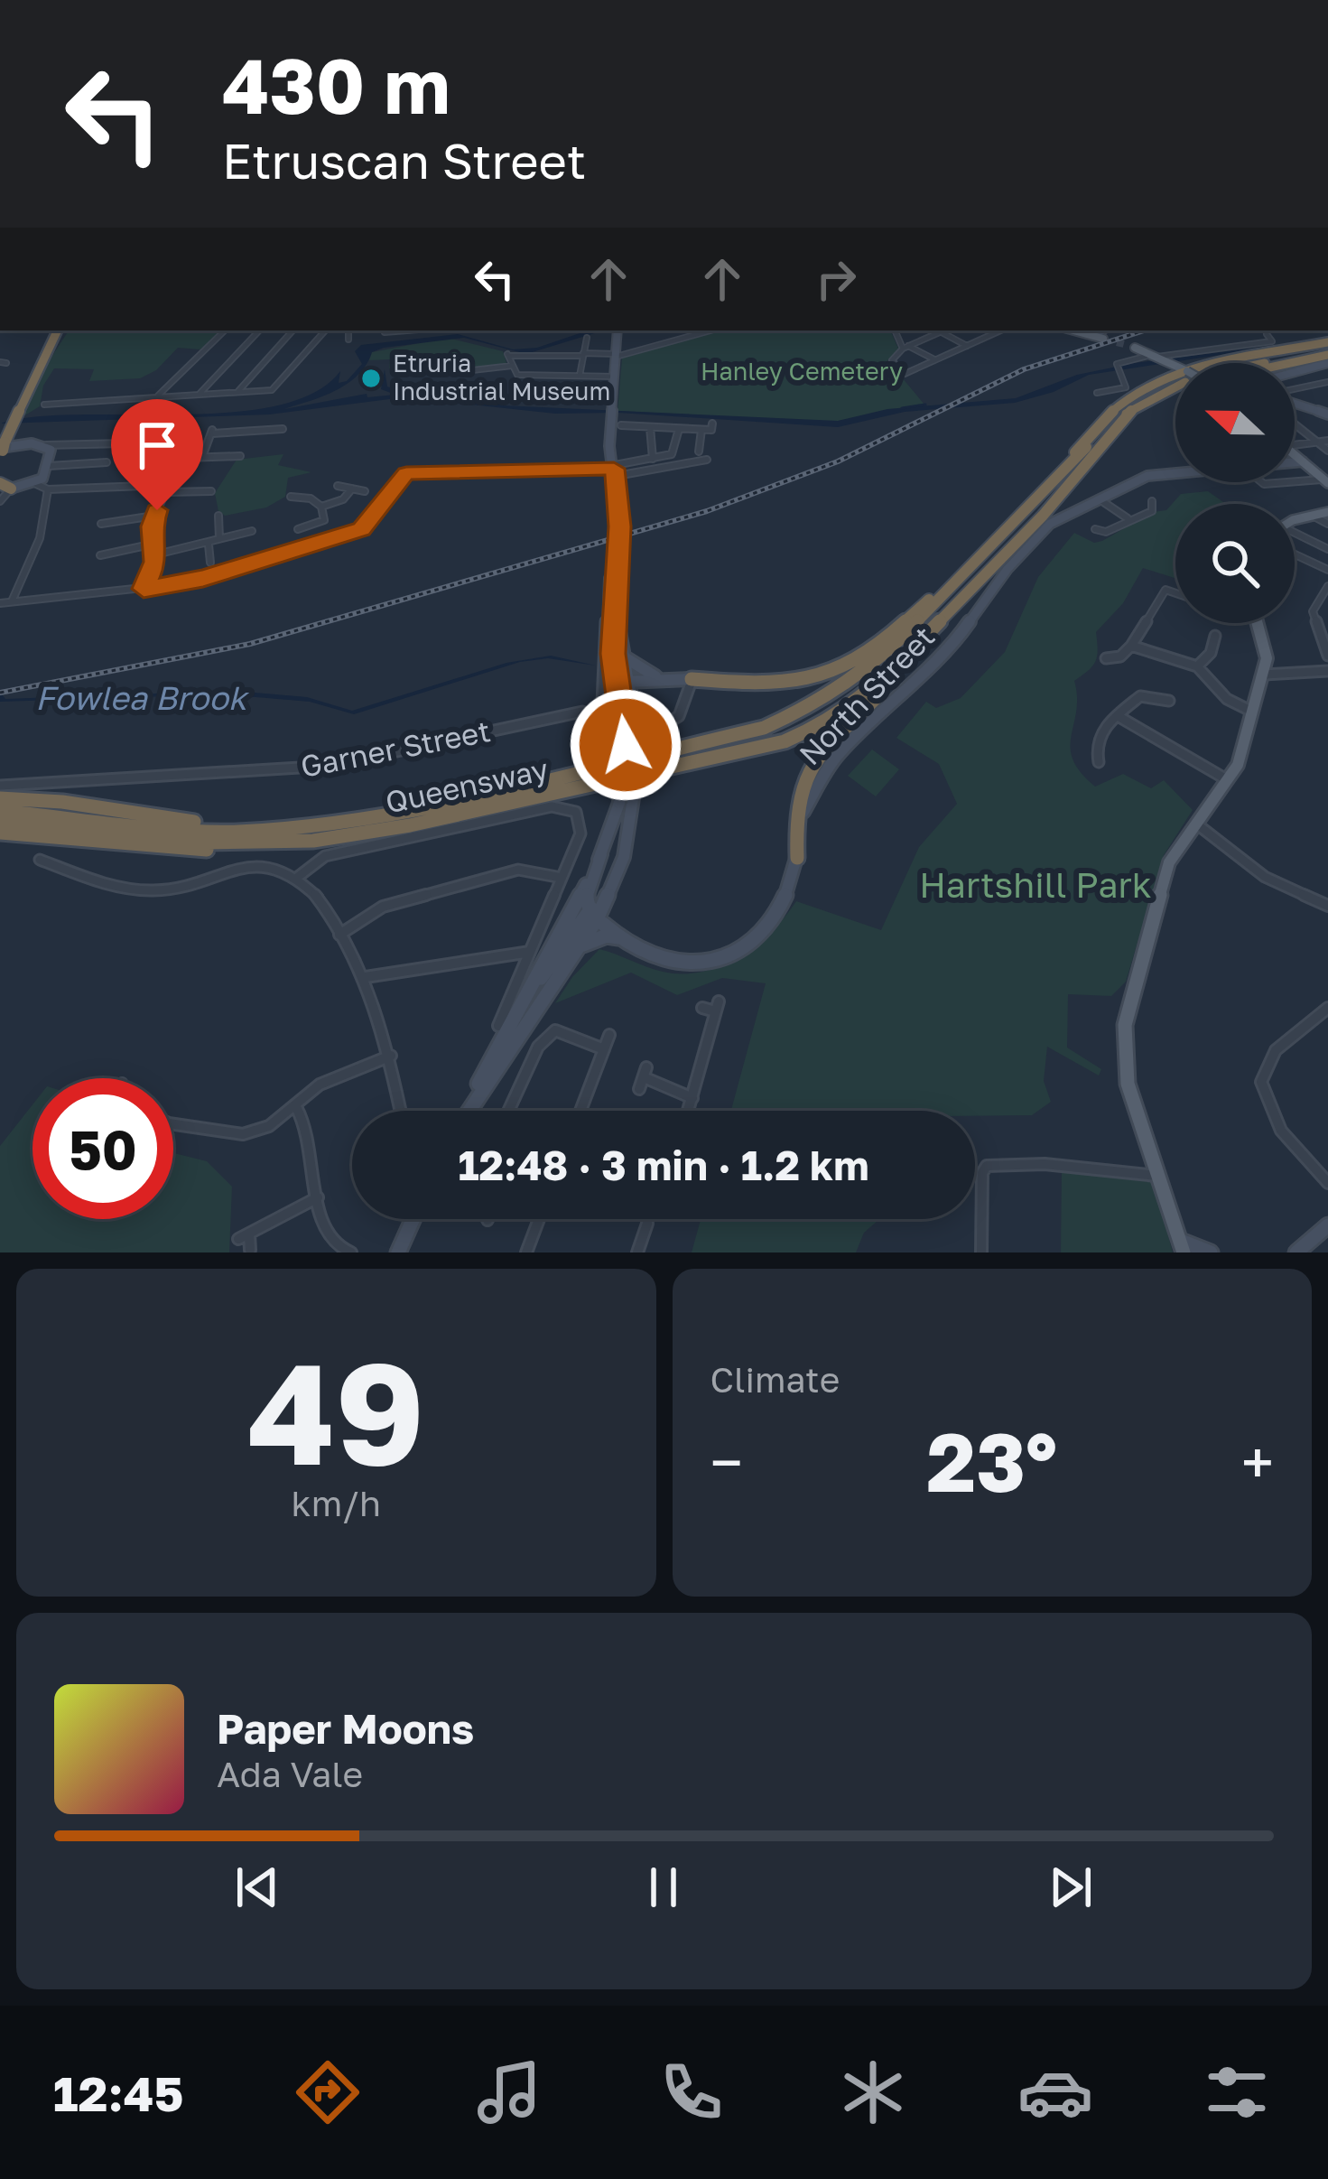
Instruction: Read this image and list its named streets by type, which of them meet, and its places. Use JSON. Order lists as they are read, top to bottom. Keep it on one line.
{"streets":{"highway":["Queensway"],"main road":["North Street"],"street":["Garner Street"]},"water":["Fowlea Brook"],"parks":["Hanley Cemetery","Hartshill Park"],"places":["Etruria Industrial Museum"],"north":"left","page":{"turn":["430 m","Etruscan Street"],"limit":"50","trip":"12:48 · 3 min · 1.2 km","tile":[["49","km/h"],"Climate"],"heat":["−","23°","+"],"song":["Paper Moons","Ada Vale"],"tabs":"12:45"}}
